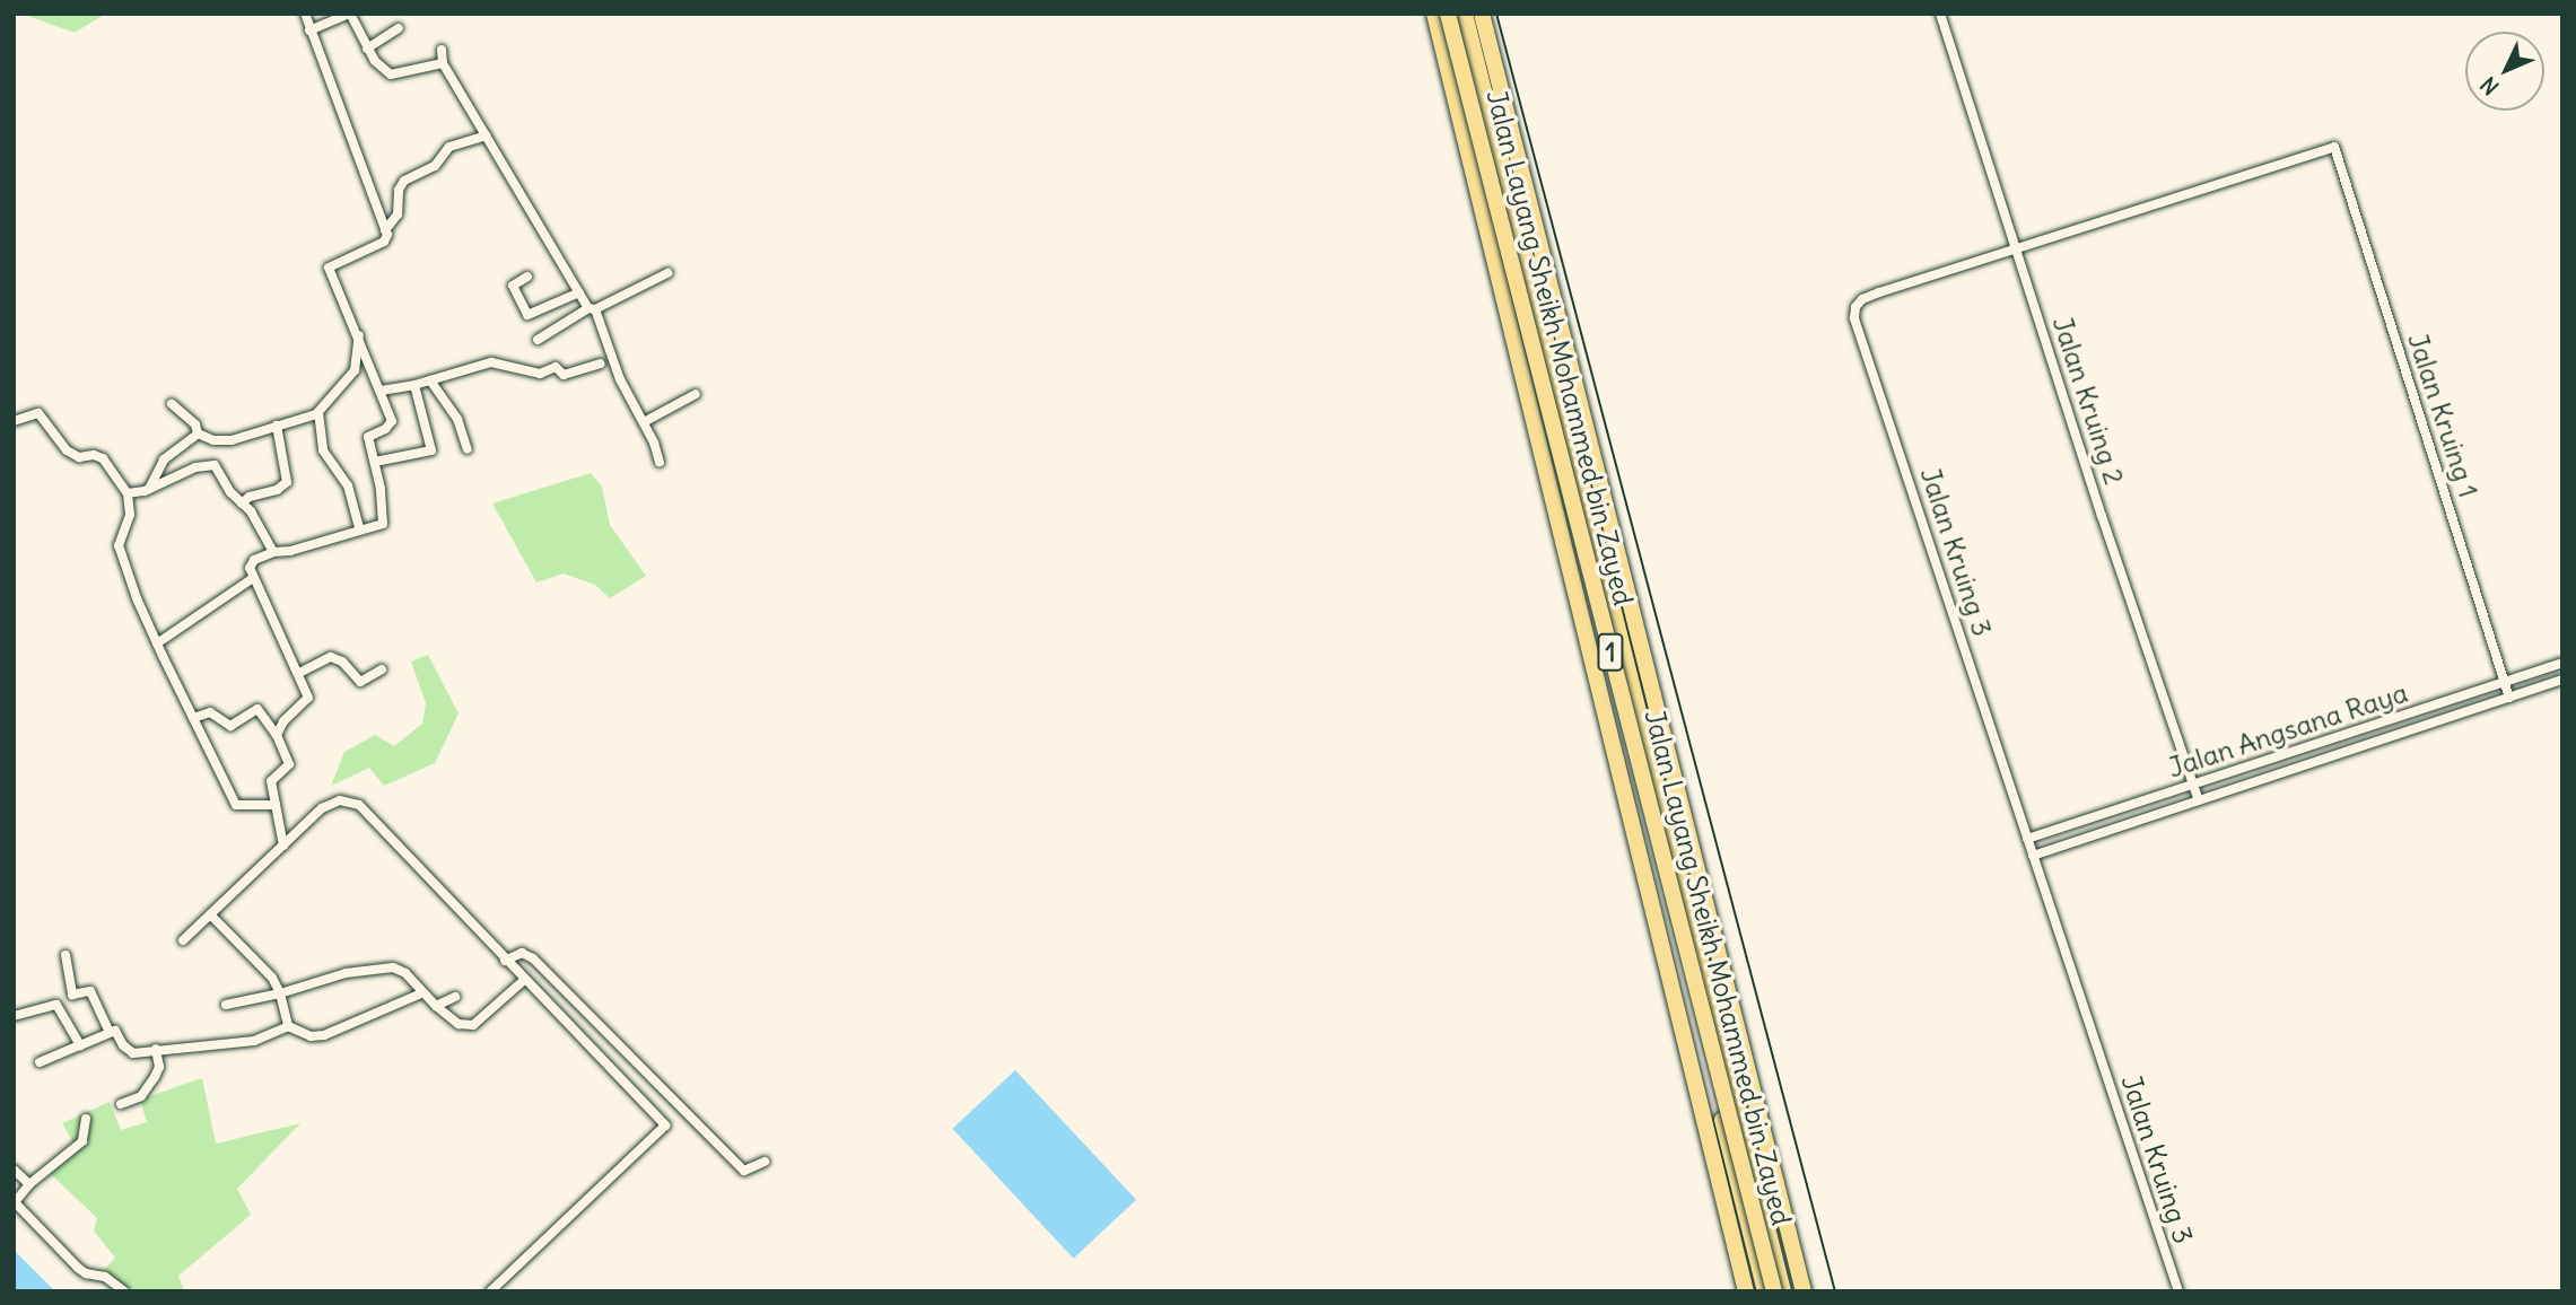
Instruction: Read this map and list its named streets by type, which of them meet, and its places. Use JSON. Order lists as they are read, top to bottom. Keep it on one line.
{"streets":{"highway":["Jalan Layang Sheikh Mohammed bin Zayed","1"],"street":["Jalan Kruing 2","Jalan Kruing 1","Jalan Kruing 3","Jalan Angsana Raya"]},"crossings":[["Jalan Layang Sheikh Mohammed bin Zayed","1"],["Jalan Kruing 2","Jalan Kruing 3"],["Jalan Kruing 2","Jalan Angsana Raya"],["Jalan Kruing 1","Jalan Kruing 3"],["Jalan Kruing 1","Jalan Angsana Raya"],["Jalan Kruing 3","Jalan Angsana Raya"]],"north":"bottom left"}
